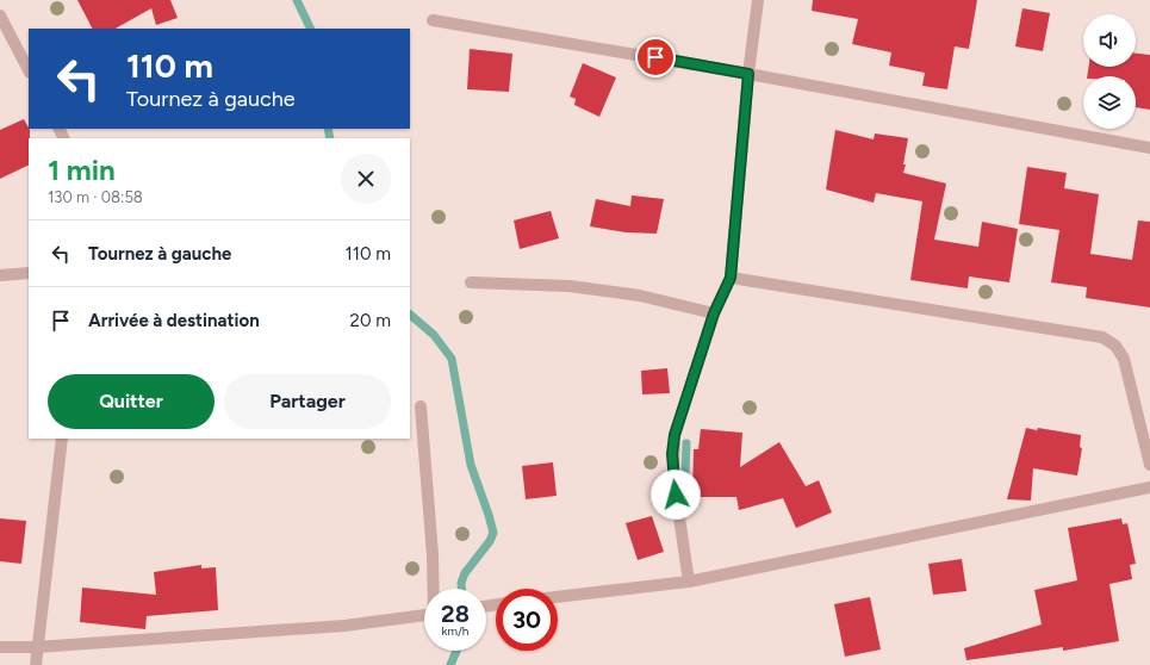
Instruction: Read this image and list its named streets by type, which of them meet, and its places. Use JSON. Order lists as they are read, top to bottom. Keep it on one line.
{"page":{"turn":["110 m","Tournez à gauche"],"heading":["1 min","130 m · 08:58"],"list":[{"name":"Tournez à gauche","value":"110 m"},{"name":"Arrivée à destination","value":"20 m"}],"buttons":["Quitter","Partager"],"speed":"28 km/h","limit":"30"}}
